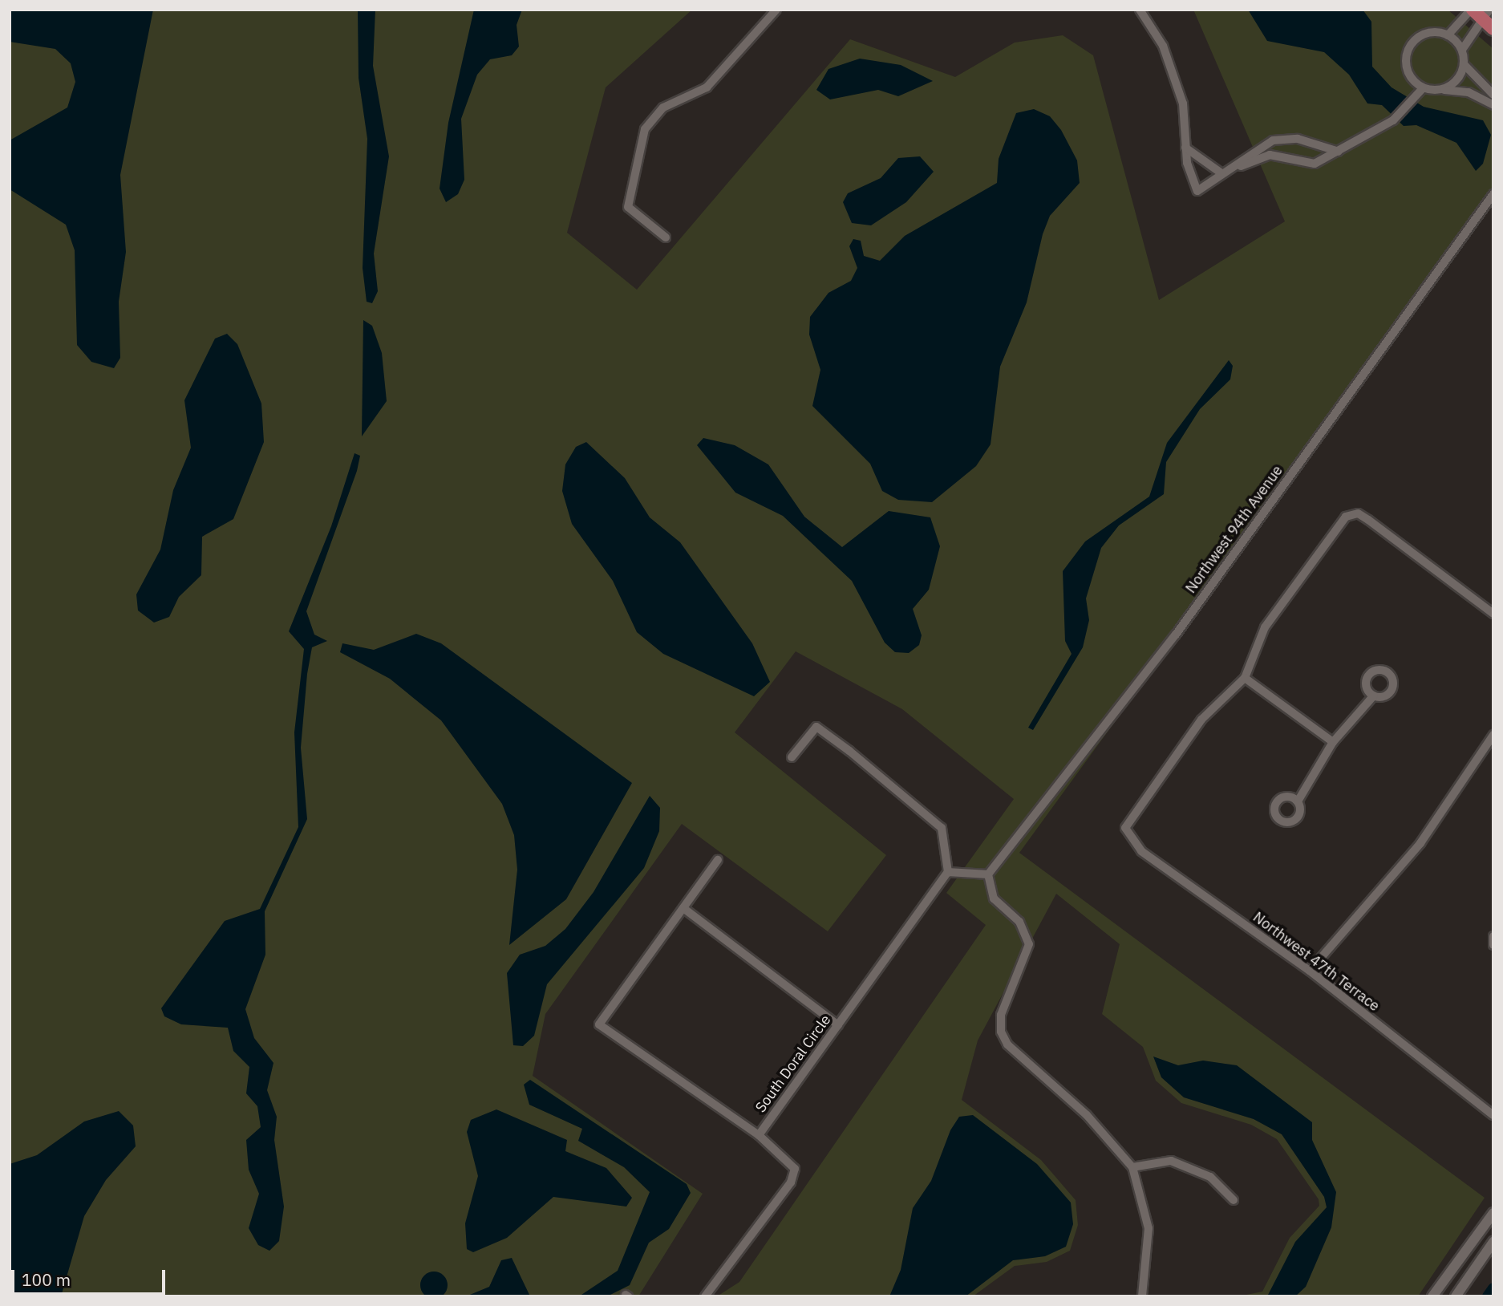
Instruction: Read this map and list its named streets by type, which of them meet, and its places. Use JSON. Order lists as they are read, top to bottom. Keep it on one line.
{"streets":{"street":["Northwest 94th Avenue","Northwest 47th Terrace","South Doral Circle"]},"scale_bar":"100 m"}
